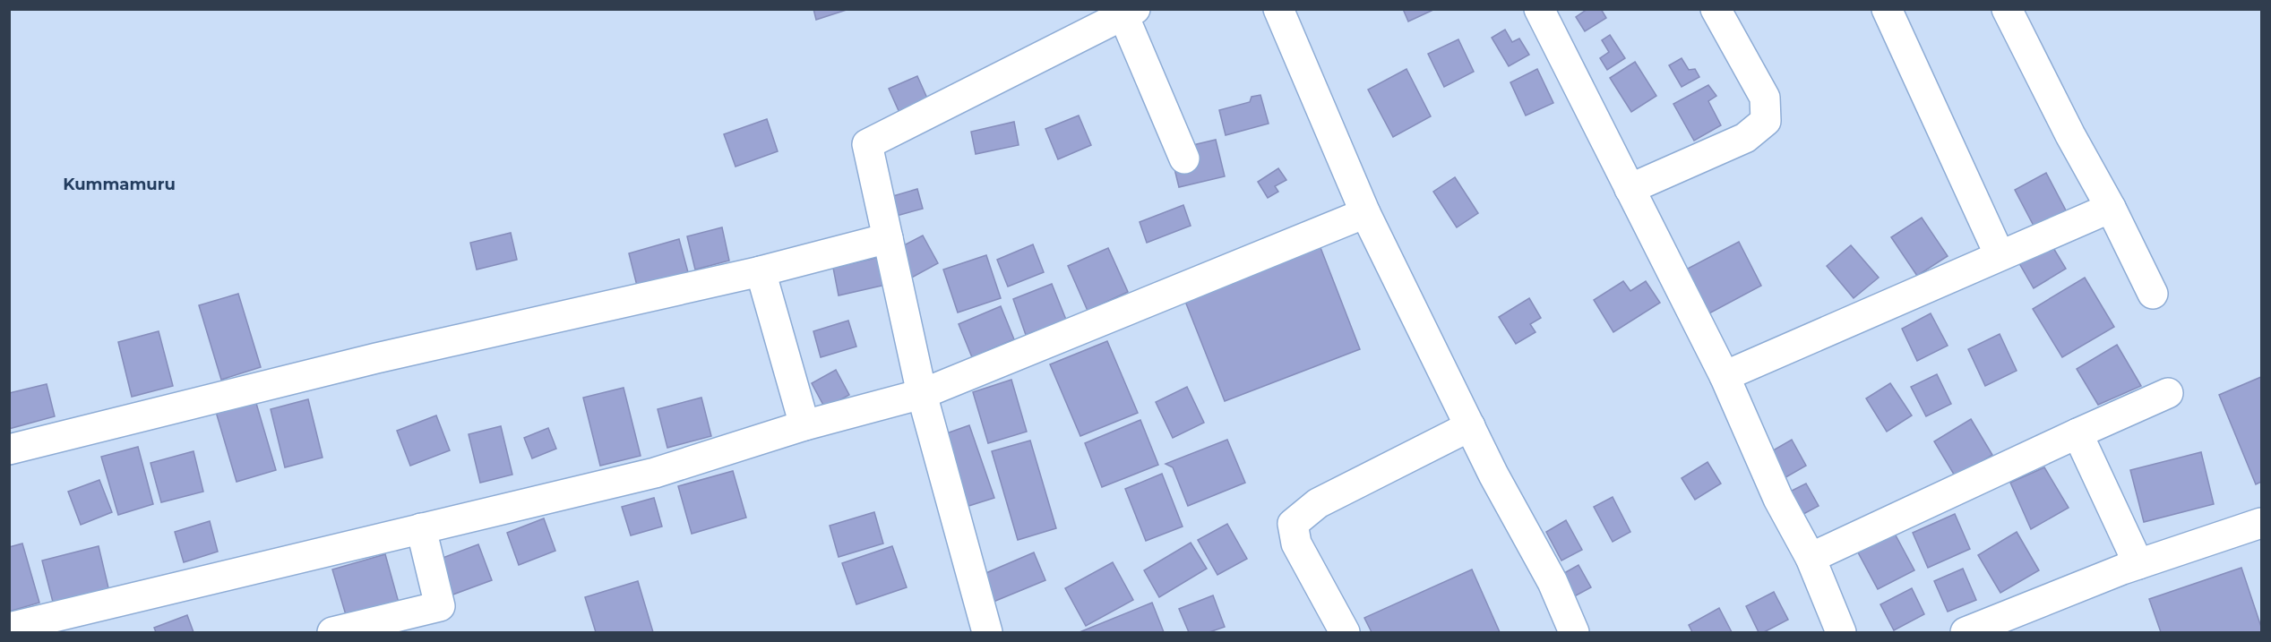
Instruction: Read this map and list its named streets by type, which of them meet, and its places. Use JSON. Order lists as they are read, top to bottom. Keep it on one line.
{"districts":["Kummamuru"]}
